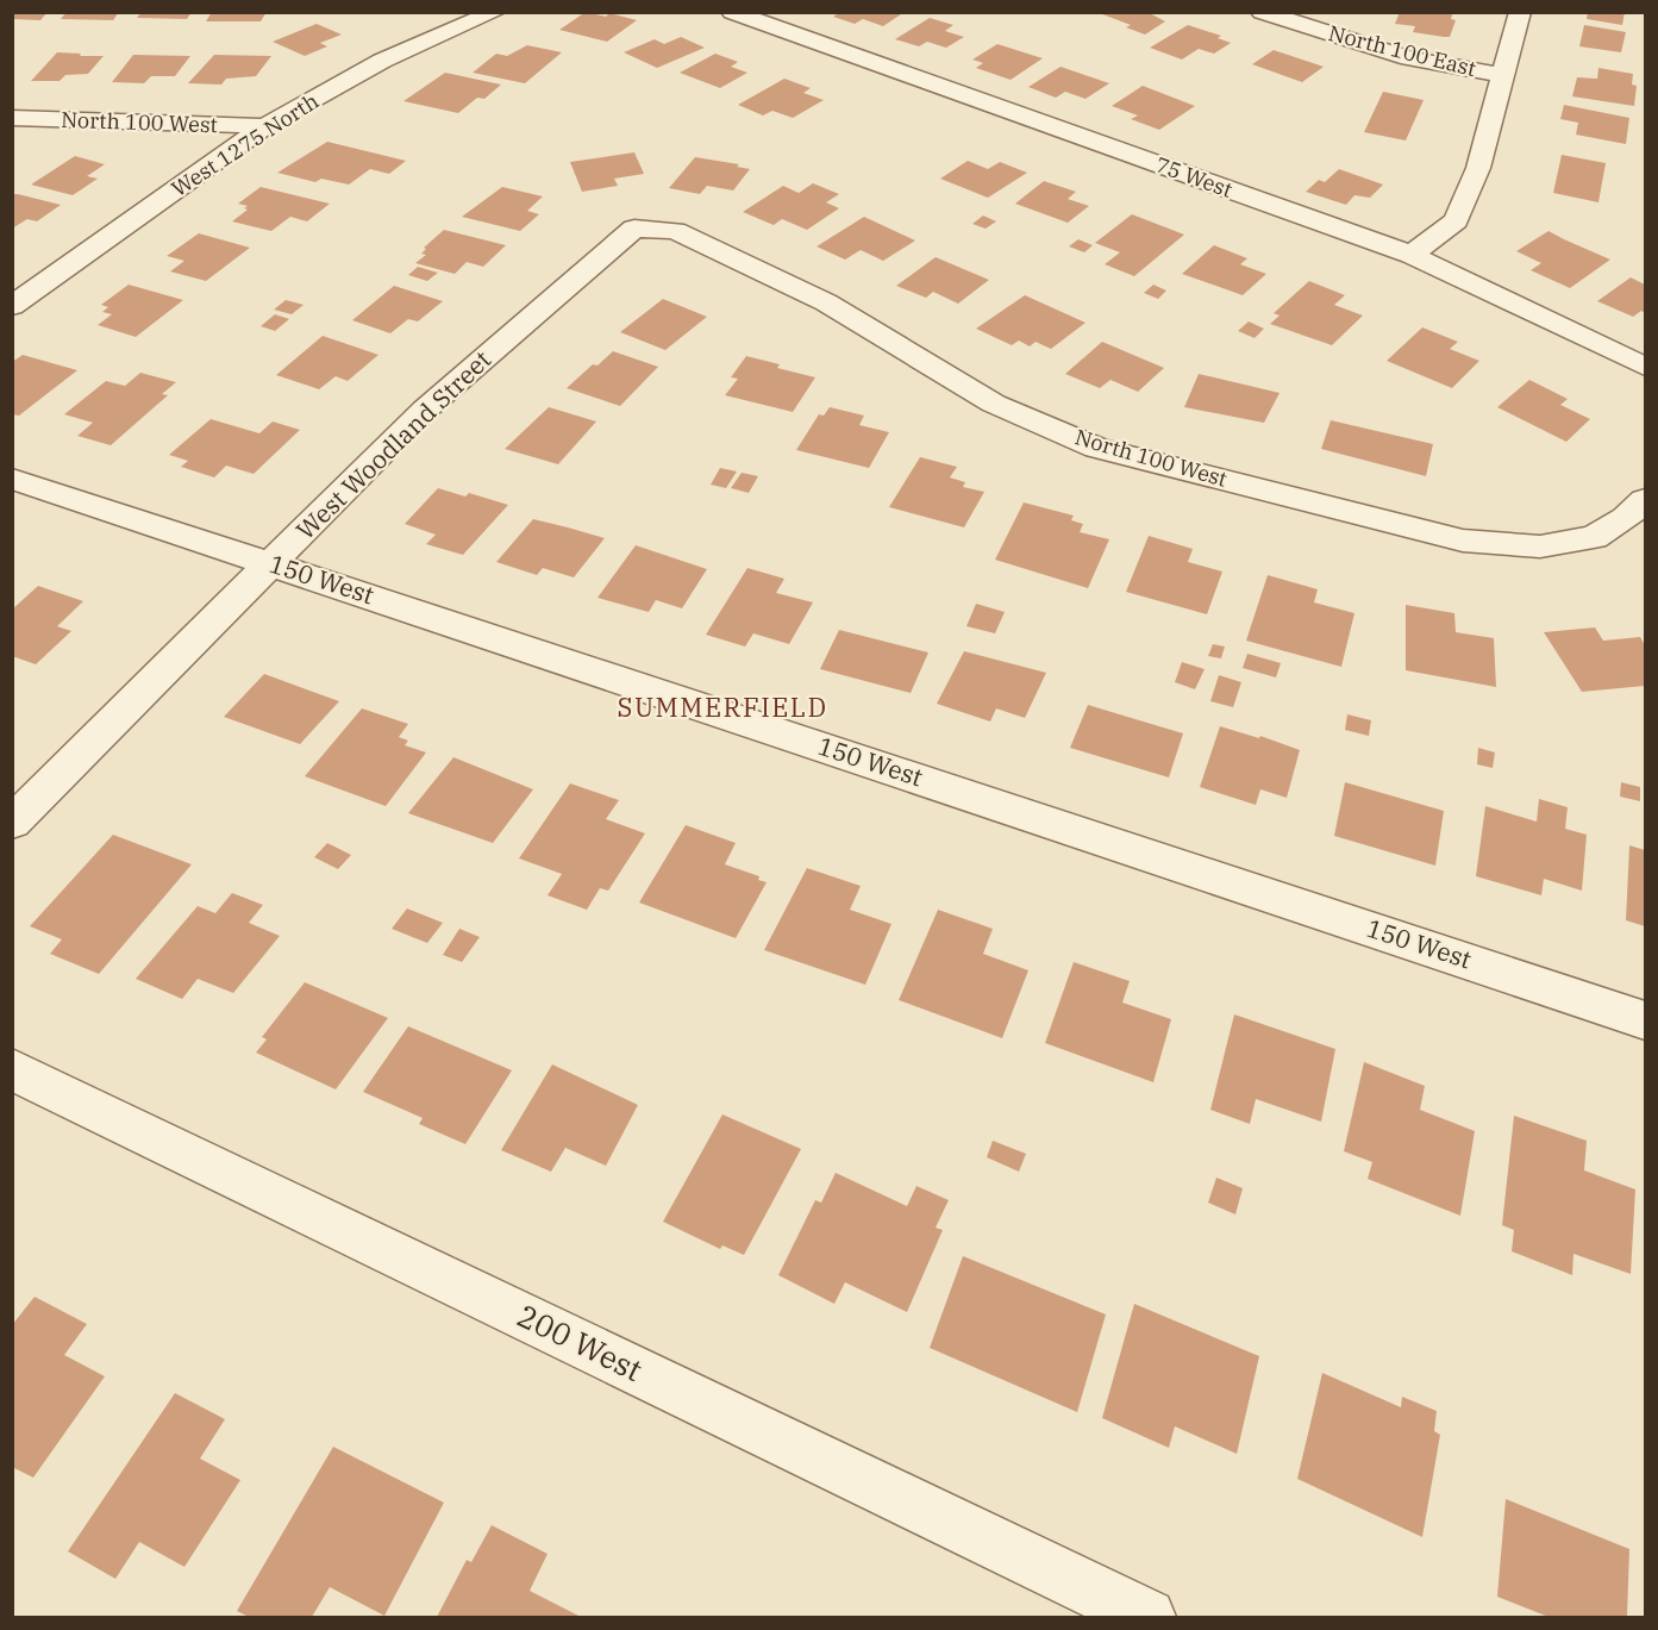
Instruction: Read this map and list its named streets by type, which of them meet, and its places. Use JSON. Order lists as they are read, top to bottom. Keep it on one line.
{"streets":{"street":["North 100 East","North 100 West","West 1275 North","75 West","West Woodland Street","150 West","200 West"]},"crossings":[["North 100 West","West 1275 North"],["North 100 West","West Woodland Street"],["West Woodland Street","150 West"]],"districts":["SUMMERFIELD"]}
